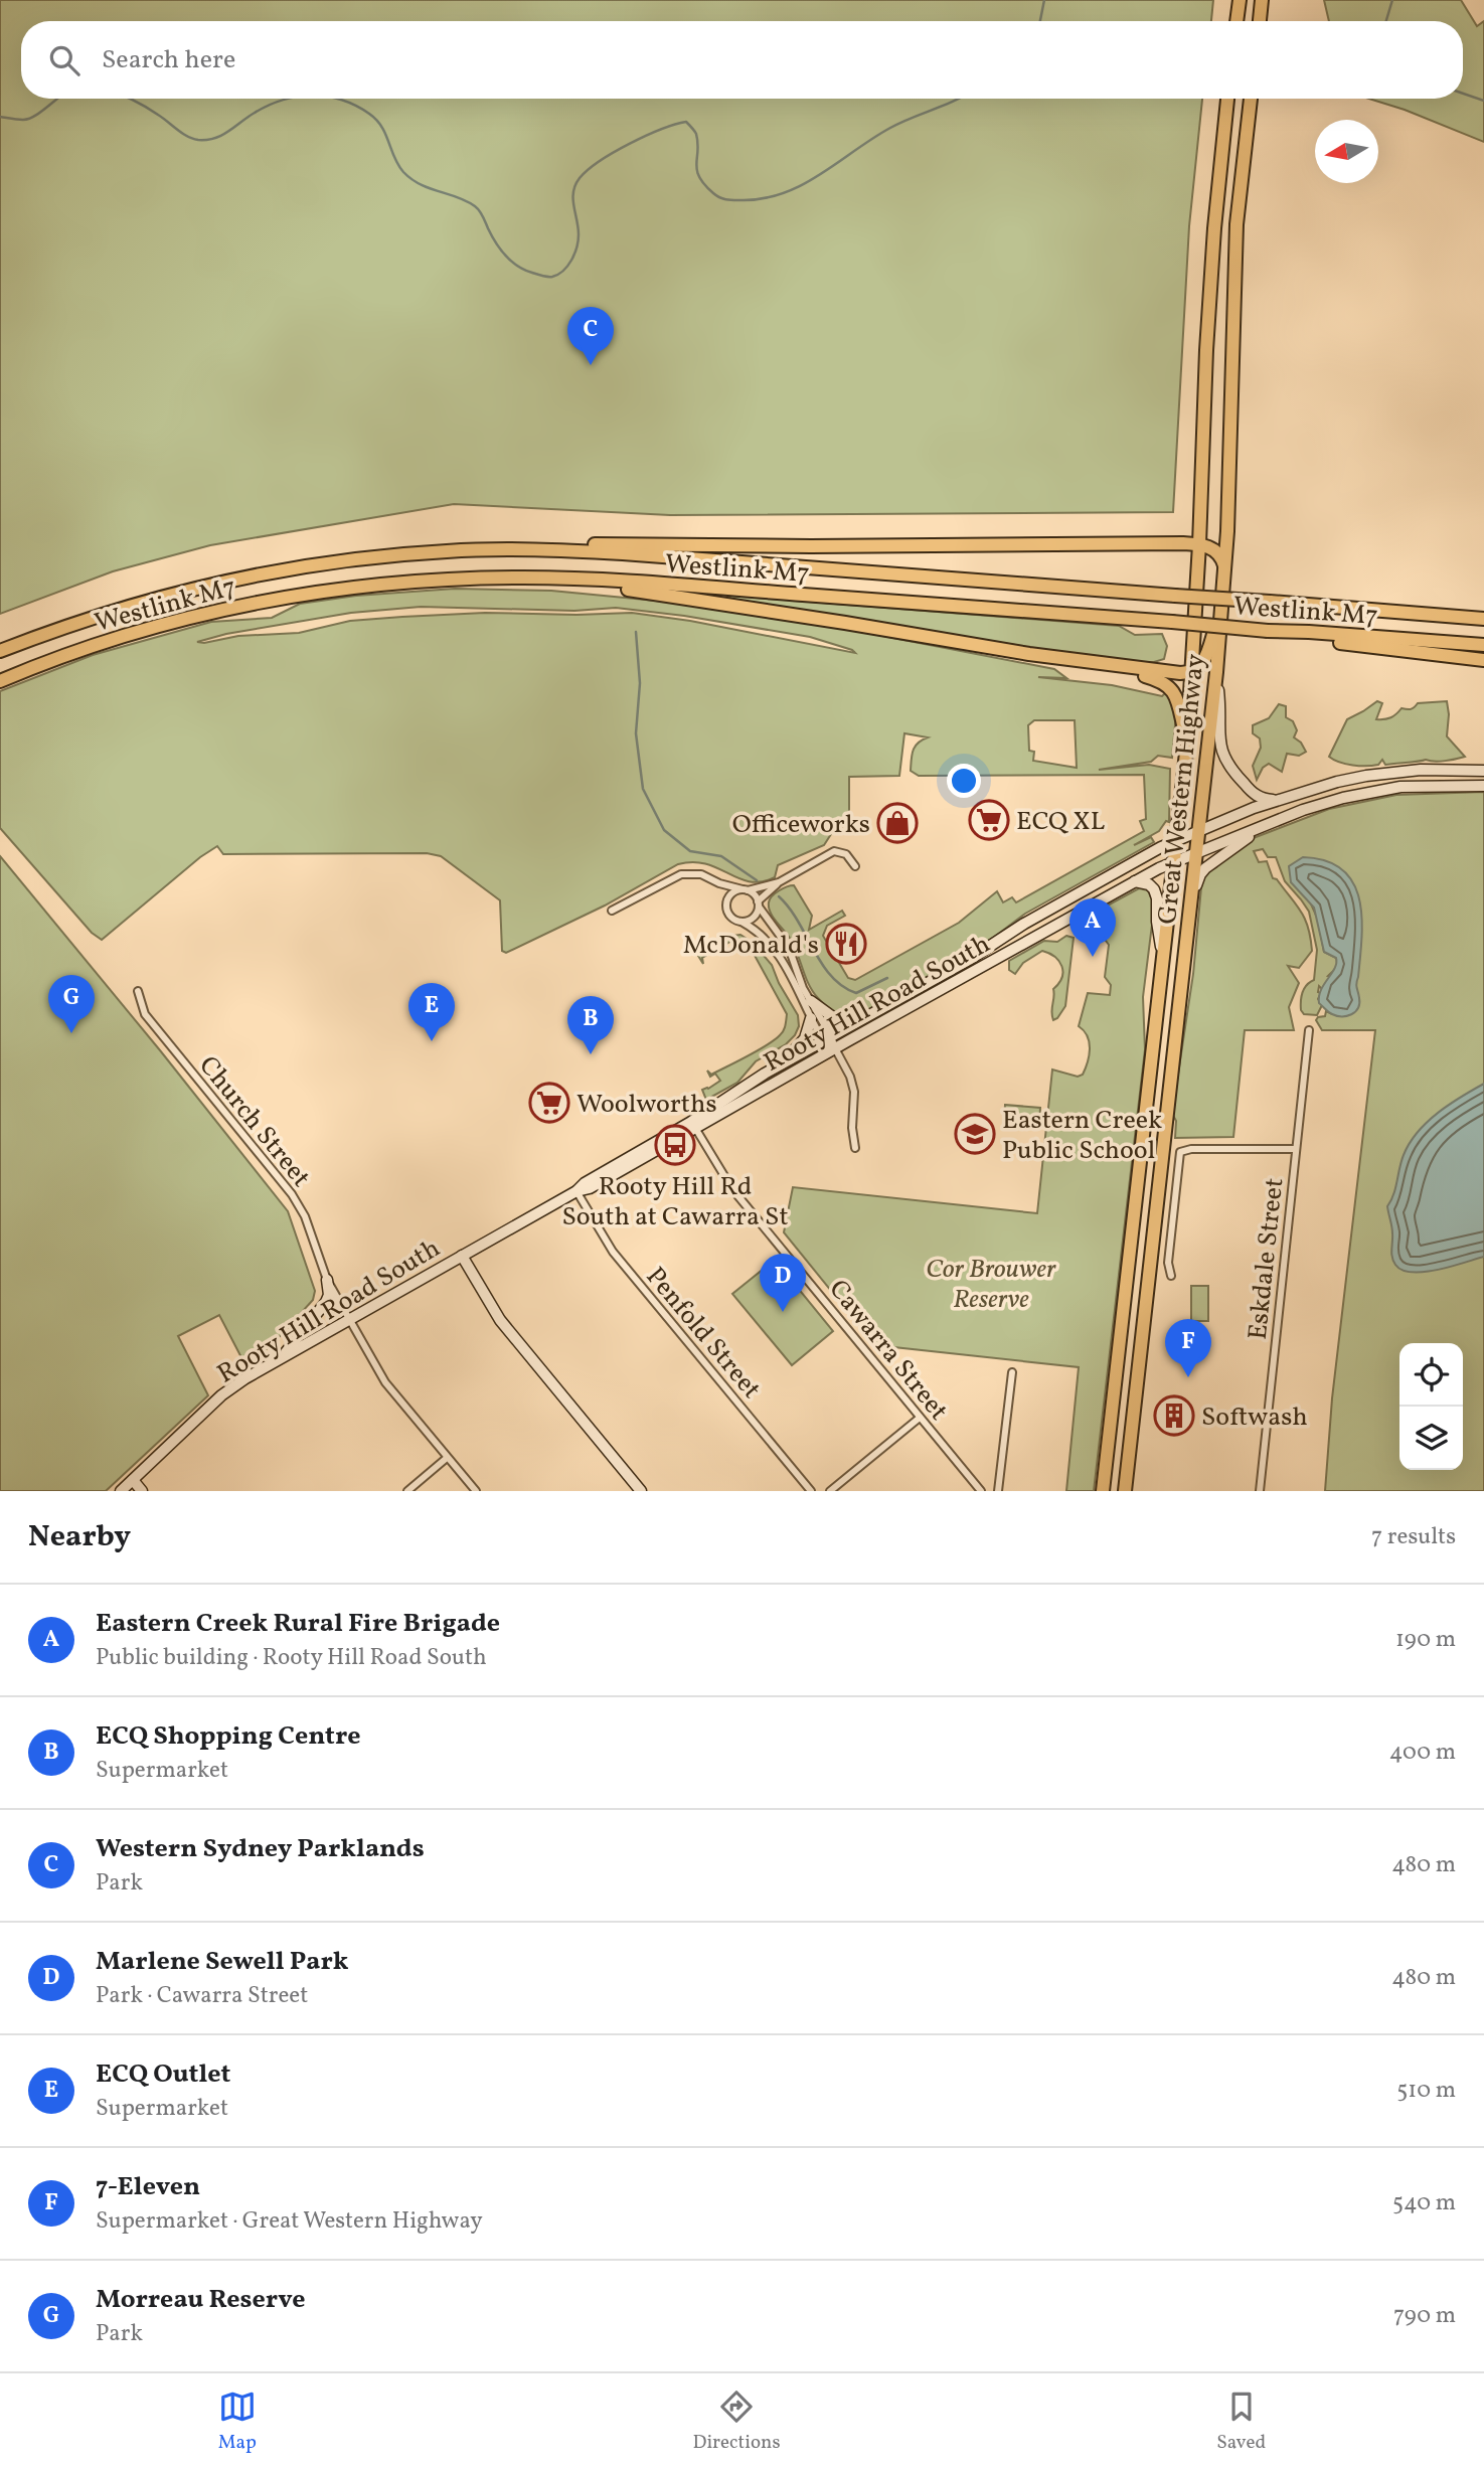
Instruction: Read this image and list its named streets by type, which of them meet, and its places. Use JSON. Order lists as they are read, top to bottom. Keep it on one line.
{"streets":{"highway":["Westlink M7","Great Western Highway"],"main road":["Rooty Hill Road South"],"street":["Church Street","Eskdale Street","Penfold Street","Cawarra Street"]},"crossings":[["Great Western Highway","Rooty Hill Road South"],["Rooty Hill Road South","Church Street"],["Rooty Hill Road South","Penfold Street"],["Rooty Hill Road South","Cawarra Street"]],"parks":["Cor Brouwer Reserve"],"places":{"supermarket":["ECQ XL","Woolworths"],"shop":["Officeworks"],"restaurant":["McDonald's"],"school or university":["Eastern Creek Public School"],"bus stop":["Rooty Hill Rd South at Cawarra St"],"building":["Softwash"]},"north":"left","page":{"search":"Search here","pins":["C","A","G","E","B","D","F"],"heading":["Nearby","7 results"],"list":[{"mark":"A","name":"Eastern Creek Rural Fire Brigade","note":"Public building · Rooty Hill Road South","value":"190 m"},{"mark":"B","name":"ECQ Shopping Centre","note":"Supermarket","value":"400 m"},{"mark":"C","name":"Western Sydney Parklands","note":"Park","value":"480 m"},{"mark":"D","name":"Marlene Sewell Park","note":"Park · Cawarra Street","value":"480 m"},{"mark":"E","name":"ECQ Outlet","note":"Supermarket","value":"510 m"},{"mark":"F","name":"7-Eleven","note":"Supermarket · Great Western Highway","value":"540 m"},{"mark":"G","name":"Morreau Reserve","note":"Park","value":"790 m"}],"nav":["Map","Directions","Saved"]}}
